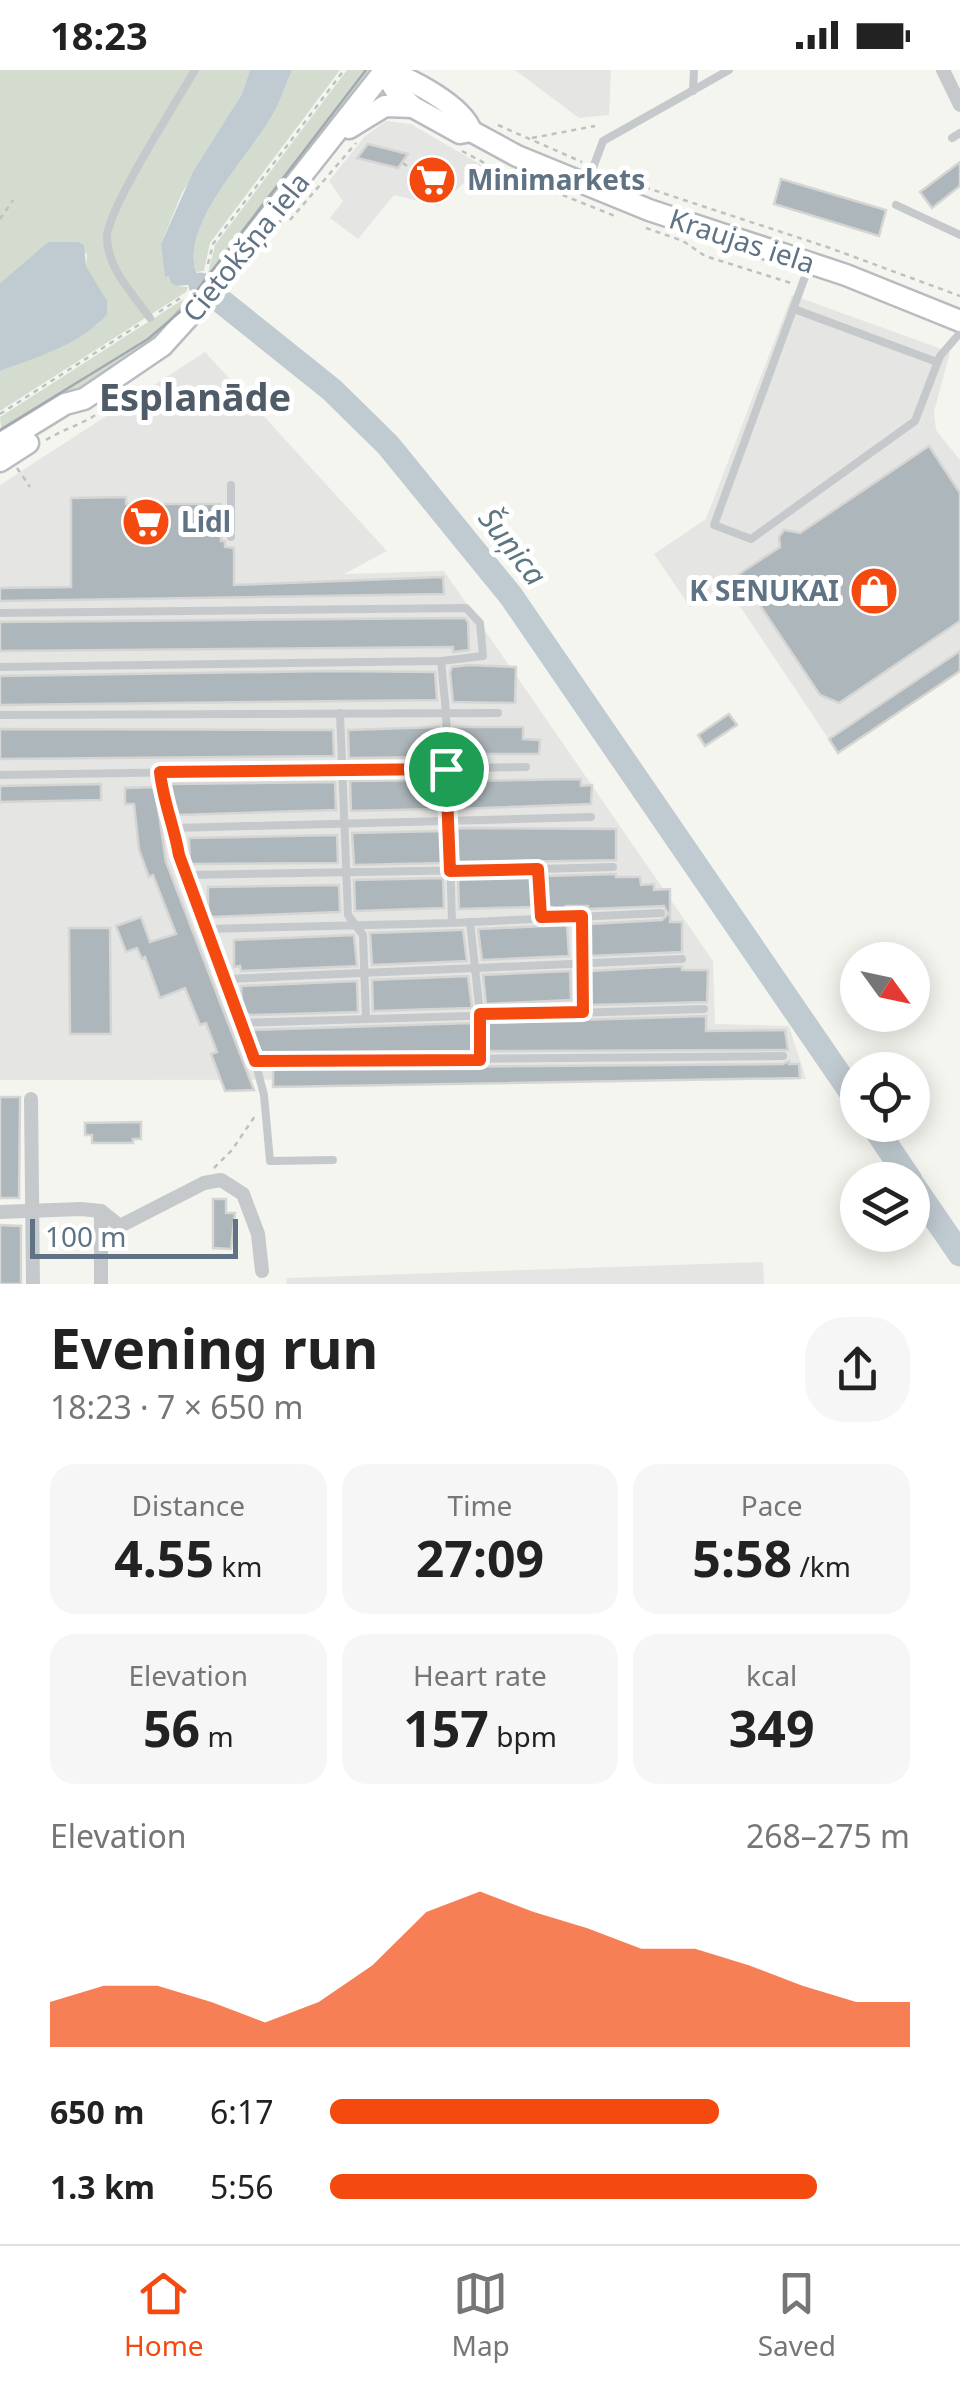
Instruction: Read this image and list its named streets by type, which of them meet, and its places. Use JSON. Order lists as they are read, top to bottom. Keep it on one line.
{"streets":{"street":["Kraujas iela","Cietokšņa iela"]},"crossings":[["Kraujas iela","Cietokšņa iela"]],"districts":["Esplanāde"],"water":["Šuņica"],"places":{"supermarket":["Minimarkets","Lidl"],"shop":["K SENUKAI"]},"scale_bar":"100 m","north":"bottom right","page":{"status":"18:23","scale":"100 m","heading":["Evening run","18:23 · 7 × 650 m"],"stats":[["Distance","4.55 km"],["Time","27:09"],["Pace","5:58 /km"],["Elevation","56 m"],["Heart rate","157 bpm"],["kcal","349"]],"chart":["Elevation","268–275 m"],"list":[{"name":"650 m","note":"6:17"},{"name":"1.3 km","note":"5:56"}],"tabs":["Home","Map","Saved"]}}
